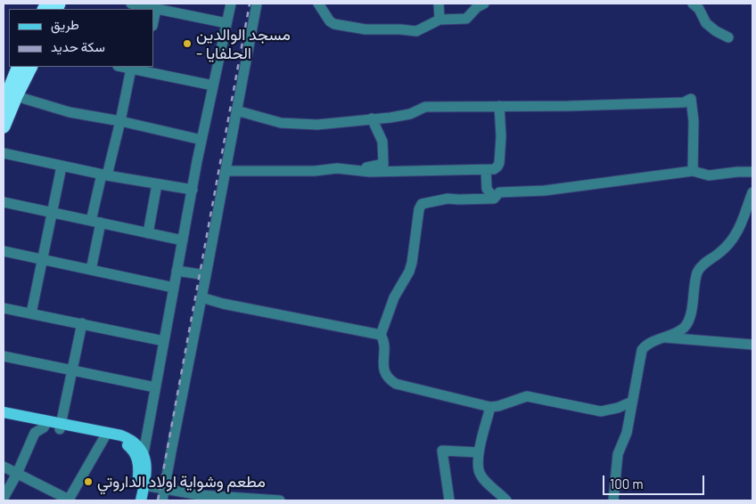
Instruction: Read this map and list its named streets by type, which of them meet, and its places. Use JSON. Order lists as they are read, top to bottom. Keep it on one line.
{"places":["مسجد الوالدين - الحلفايا","مطعم وشواية اولاد الداروتي"],"legend":["طريق","سكة حديد"],"scale_bar":"100 m"}
